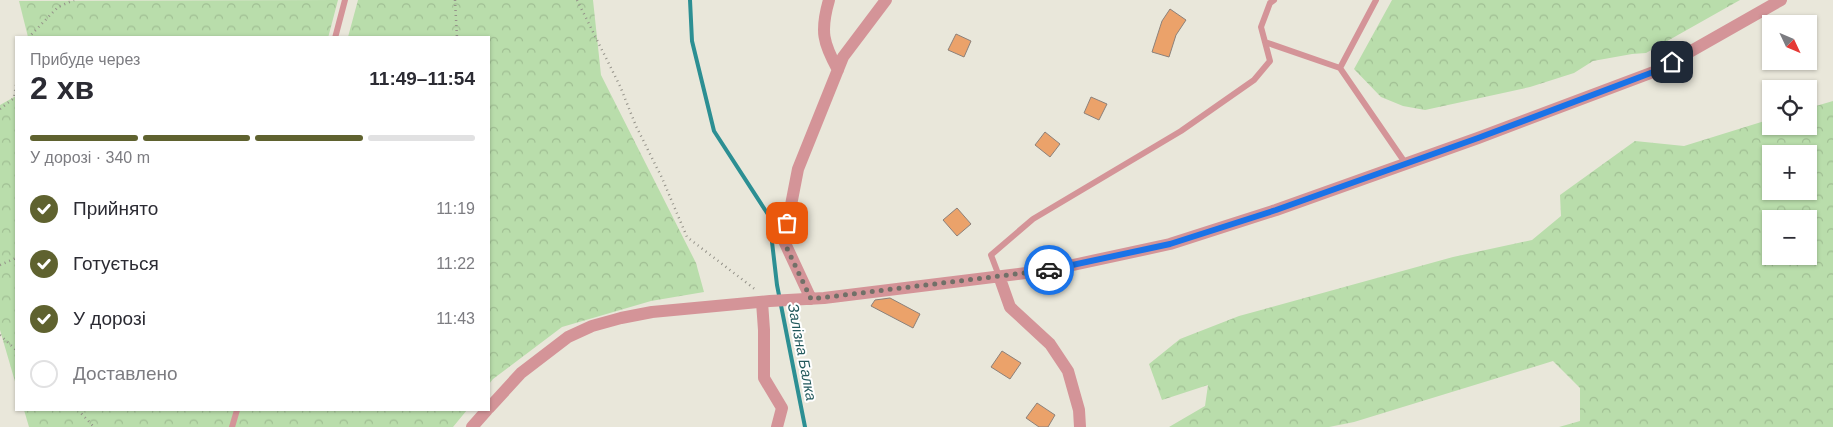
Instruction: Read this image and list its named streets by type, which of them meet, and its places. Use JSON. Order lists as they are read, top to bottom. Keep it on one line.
{"water":["Залізна Балка"],"north":"bottom right","page":{"map_buttons":["+","−"],"heading":["2 хв","Прибуде через","11:49–11:54"],"bar":"У дорозі · 340 m","list":[["Прийнято","11:19"],["Готується","11:22"],["У дорозі","11:43"],"Доставлено"]}}
